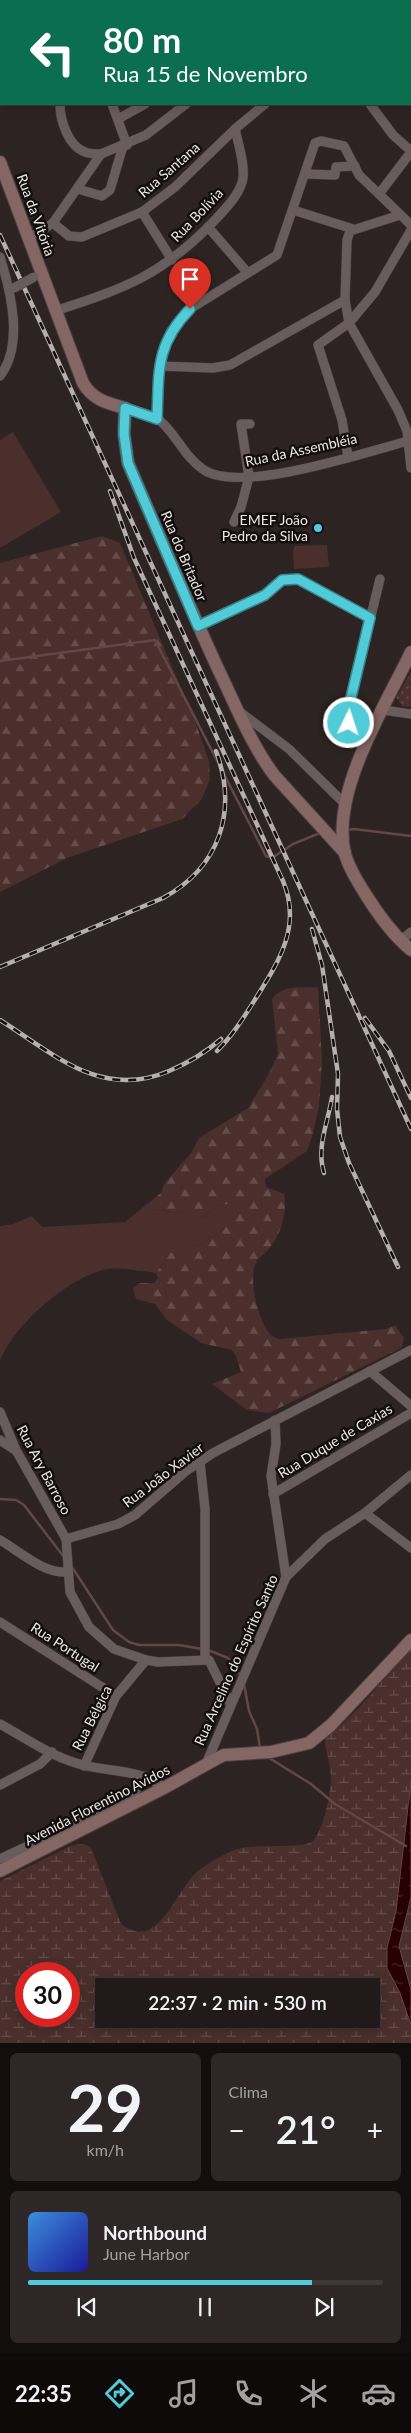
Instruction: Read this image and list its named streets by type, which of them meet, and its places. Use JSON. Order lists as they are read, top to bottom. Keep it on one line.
{"streets":{"street":["Rua Santana","Rua da Vitória","Rua Bolívia","Rua da Assembléia","Rua do Britador","Rua Duque de Caxias","Rua Ary Barroso","Rua João Xavier","Rua Portugal","Rua Arcelino do Espírito Santo","Rua Bélgica","Avenida Florentino Avidos"]},"crossings":[["Rua Santana","Rua Bolívia"],["Rua Ary Barroso","Rua João Xavier"],["Rua Portugal","Rua Bélgica"],["Rua Arcelino do Espírito Santo","Avenida Florentino Avidos"]],"places":["EMEF João Pedro da Silva"],"page":{"turn":["80 m","Rua 15 de Novembro"],"limit":"30","trip":"22:37 · 2 min · 530 m","tile":[["29","km/h"],"Clima"],"heat":["−","21°","+"],"song":["Northbound","June Harbor"],"tabs":"22:35"}}
